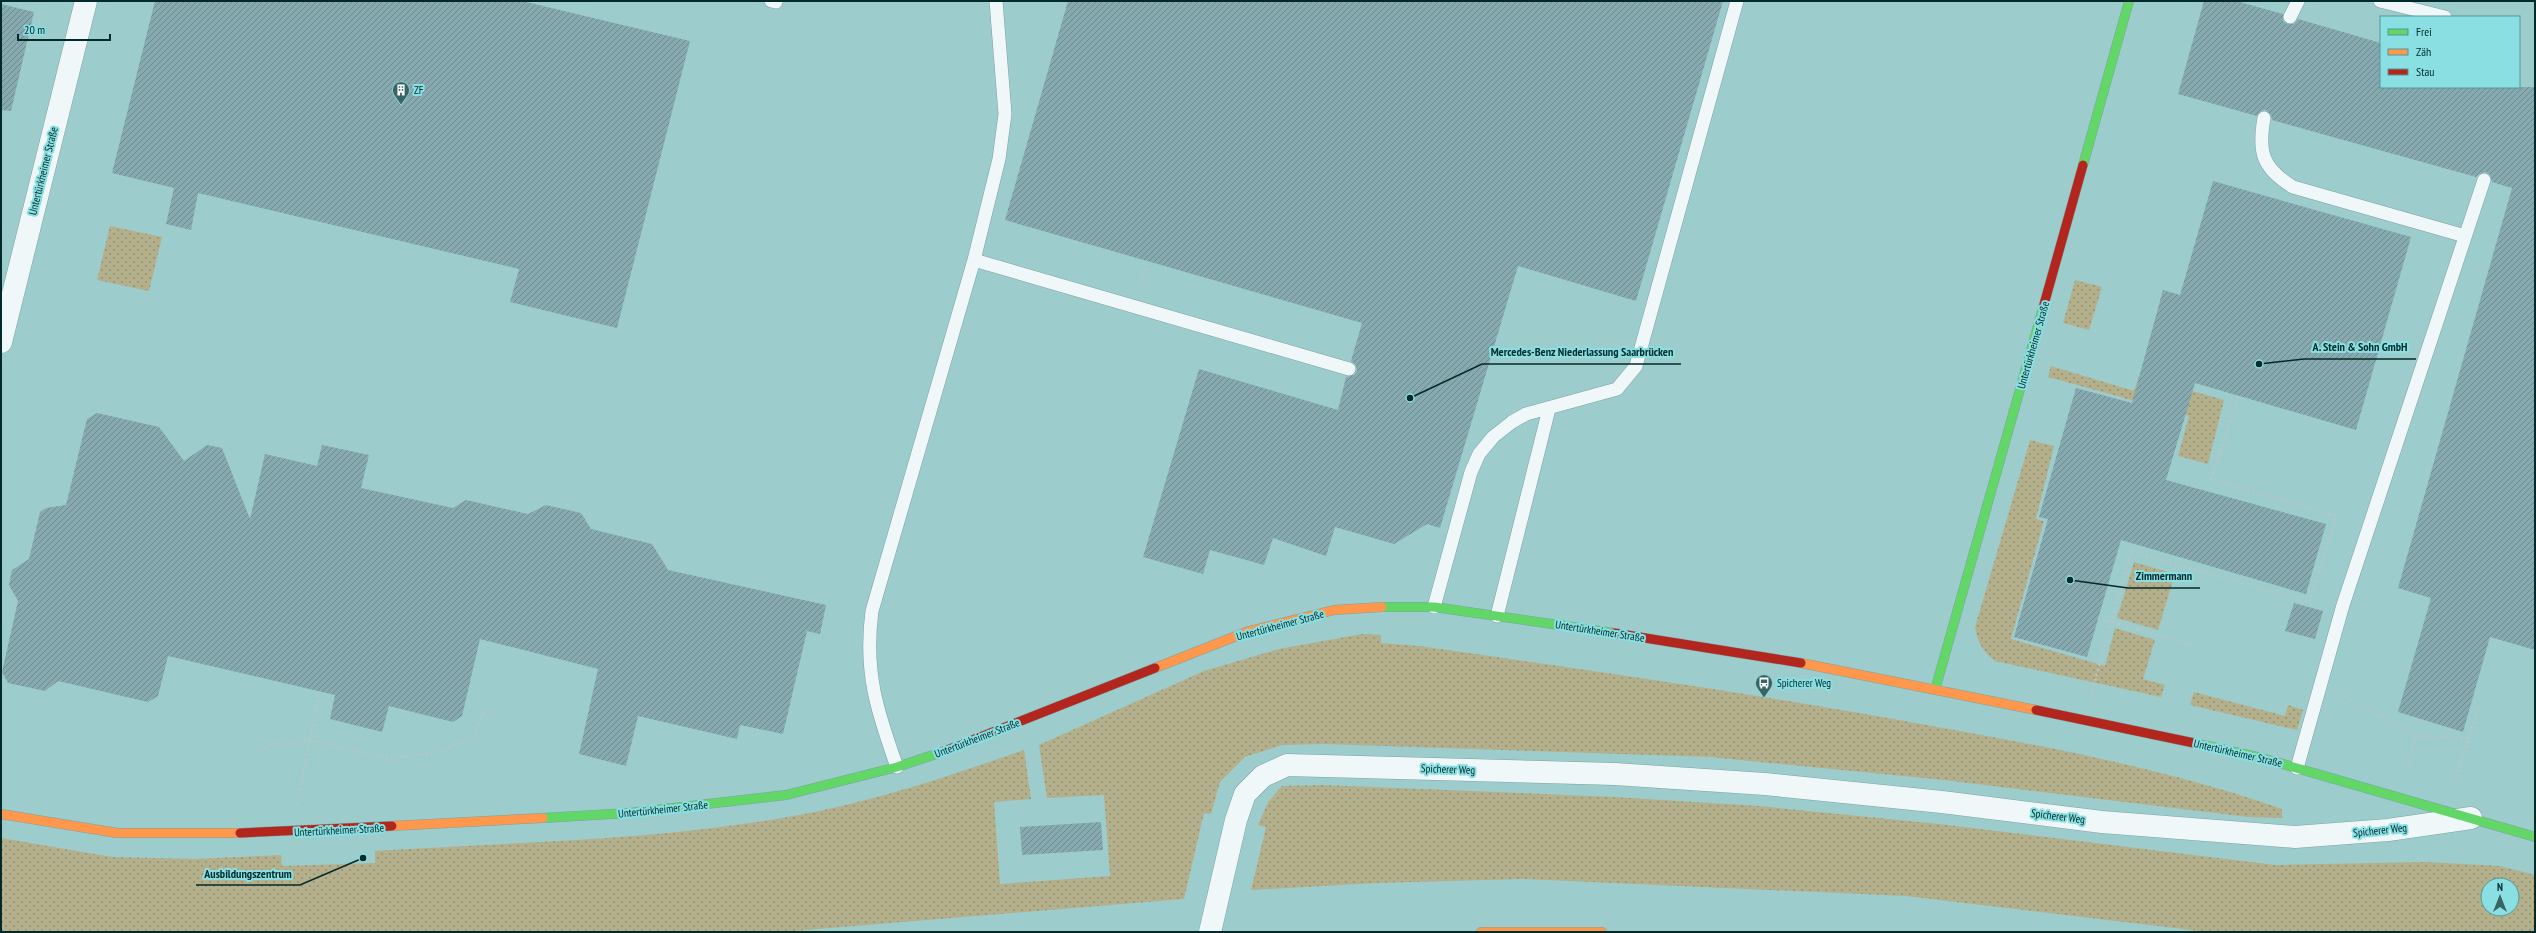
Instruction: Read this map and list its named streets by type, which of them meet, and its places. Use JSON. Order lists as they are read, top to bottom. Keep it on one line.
{"streets":{"main road":["Untertürkheimer Straße"],"street":["Spicherer Weg"]},"crossings":[["Untertürkheimer Straße","Spicherer Weg"]],"places":{"building":["ZF"],"other":["A. Stein & Sohn GmbH","Mercedes-Benz Niederlassung Saarbrücken","Zimmermann","Ausbildungszentrum"],"bus stop":["Spicherer Weg"]},"legend":["Frei","Zäh","Stau"],"scale_bar":"20 m","north":"top"}
